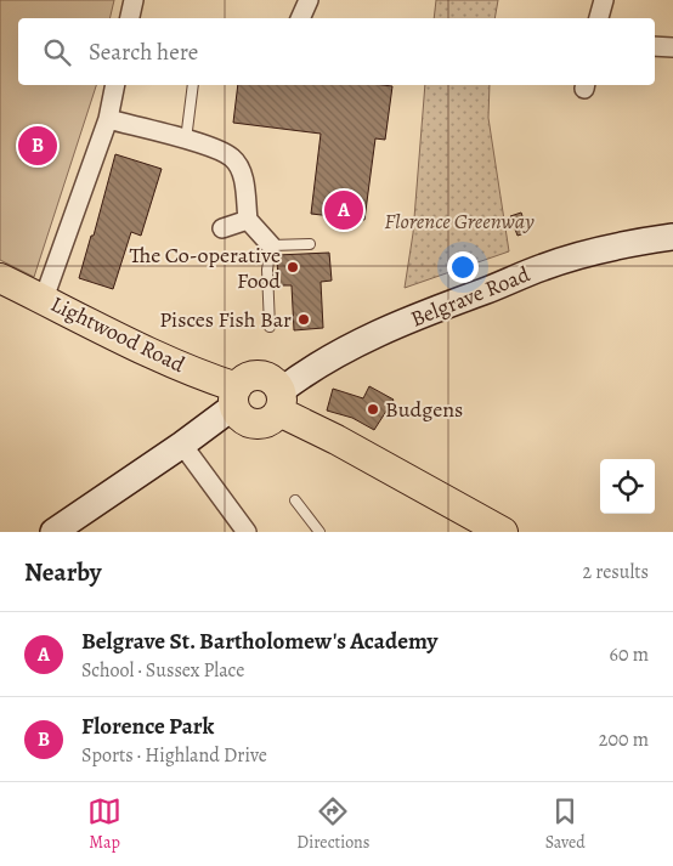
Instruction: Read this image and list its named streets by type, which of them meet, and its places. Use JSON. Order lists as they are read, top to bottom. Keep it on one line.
{"streets":{"main road":["Belgrave Road","Lightwood Road"]},"crossings":[["Belgrave Road","Lightwood Road"]],"parks":["Florence Greenway"],"places":["The Co-operative Food","Pisces Fish Bar","Budgens"],"page":{"search":"Search here","pins":["B","A"],"heading":["Nearby","2 results"],"list":[{"mark":"A","name":"Belgrave St. Bartholomew's Academy","note":"School · Sussex Place","value":"60 m"},{"mark":"B","name":"Florence Park","note":"Sports · Highland Drive","value":"200 m"}],"nav":["Map","Directions","Saved"]}}
